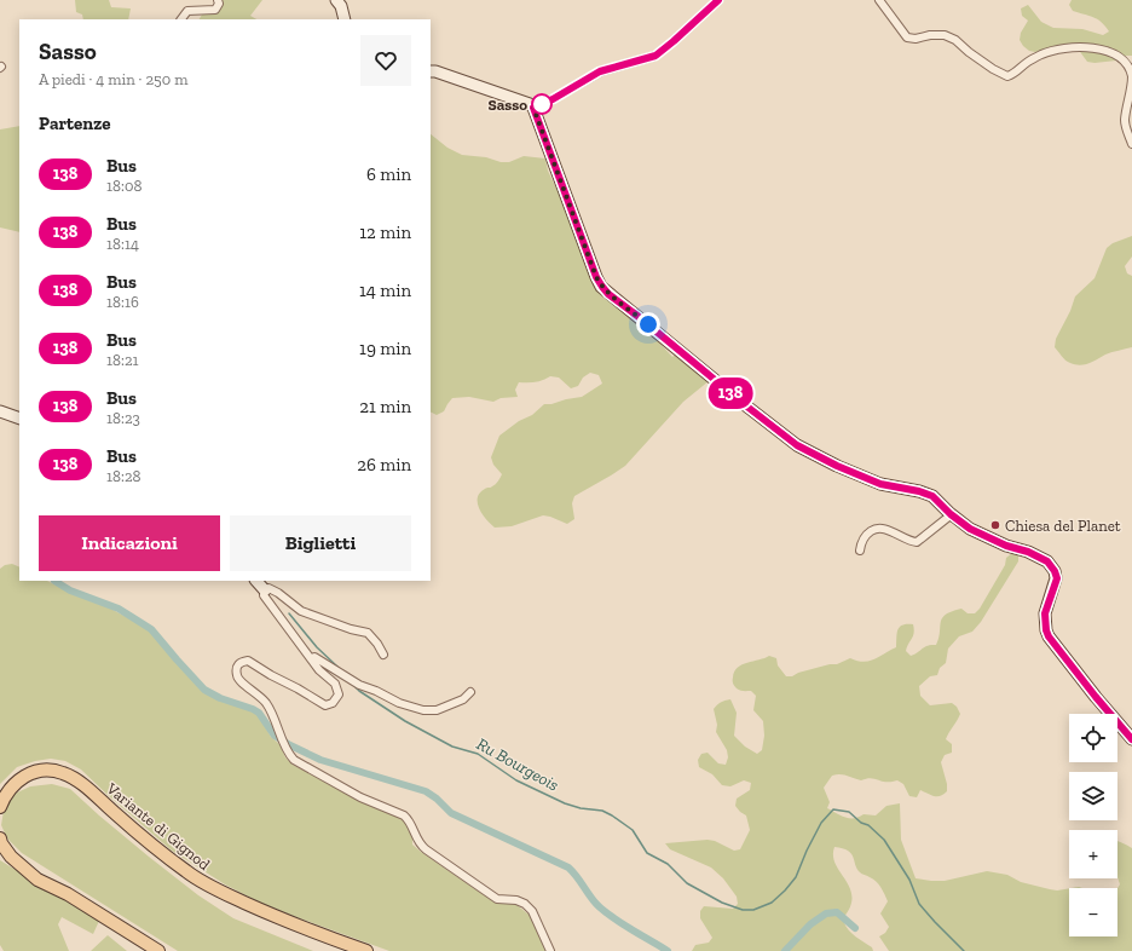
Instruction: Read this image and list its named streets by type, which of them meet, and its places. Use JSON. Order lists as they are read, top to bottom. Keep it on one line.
{"streets":{"main road":["Variante di Gignod"]},"water":["Ru Bourgeois"],"places":["Sasso","Chiesa del Planet"],"lines":["bus line 138"],"page":{"on_map":"138","heading":[["Sasso","A piedi · 4 min · 250 m"],"Partenze"],"list":[{"mark":"138","name":"Bus","note":"18:08","value":"6 min"},{"mark":"138","name":"Bus","note":"18:14","value":"12 min"},{"mark":"138","name":"Bus","note":"18:16","value":"14 min"},{"mark":"138","name":"Bus","note":"18:21","value":"19 min"},{"mark":"138","name":"Bus","note":"18:23","value":"21 min"},{"mark":"138","name":"Bus","note":"18:28","value":"26 min"}],"buttons":["Indicazioni","Biglietti"],"map_buttons":["+","−"]}}
